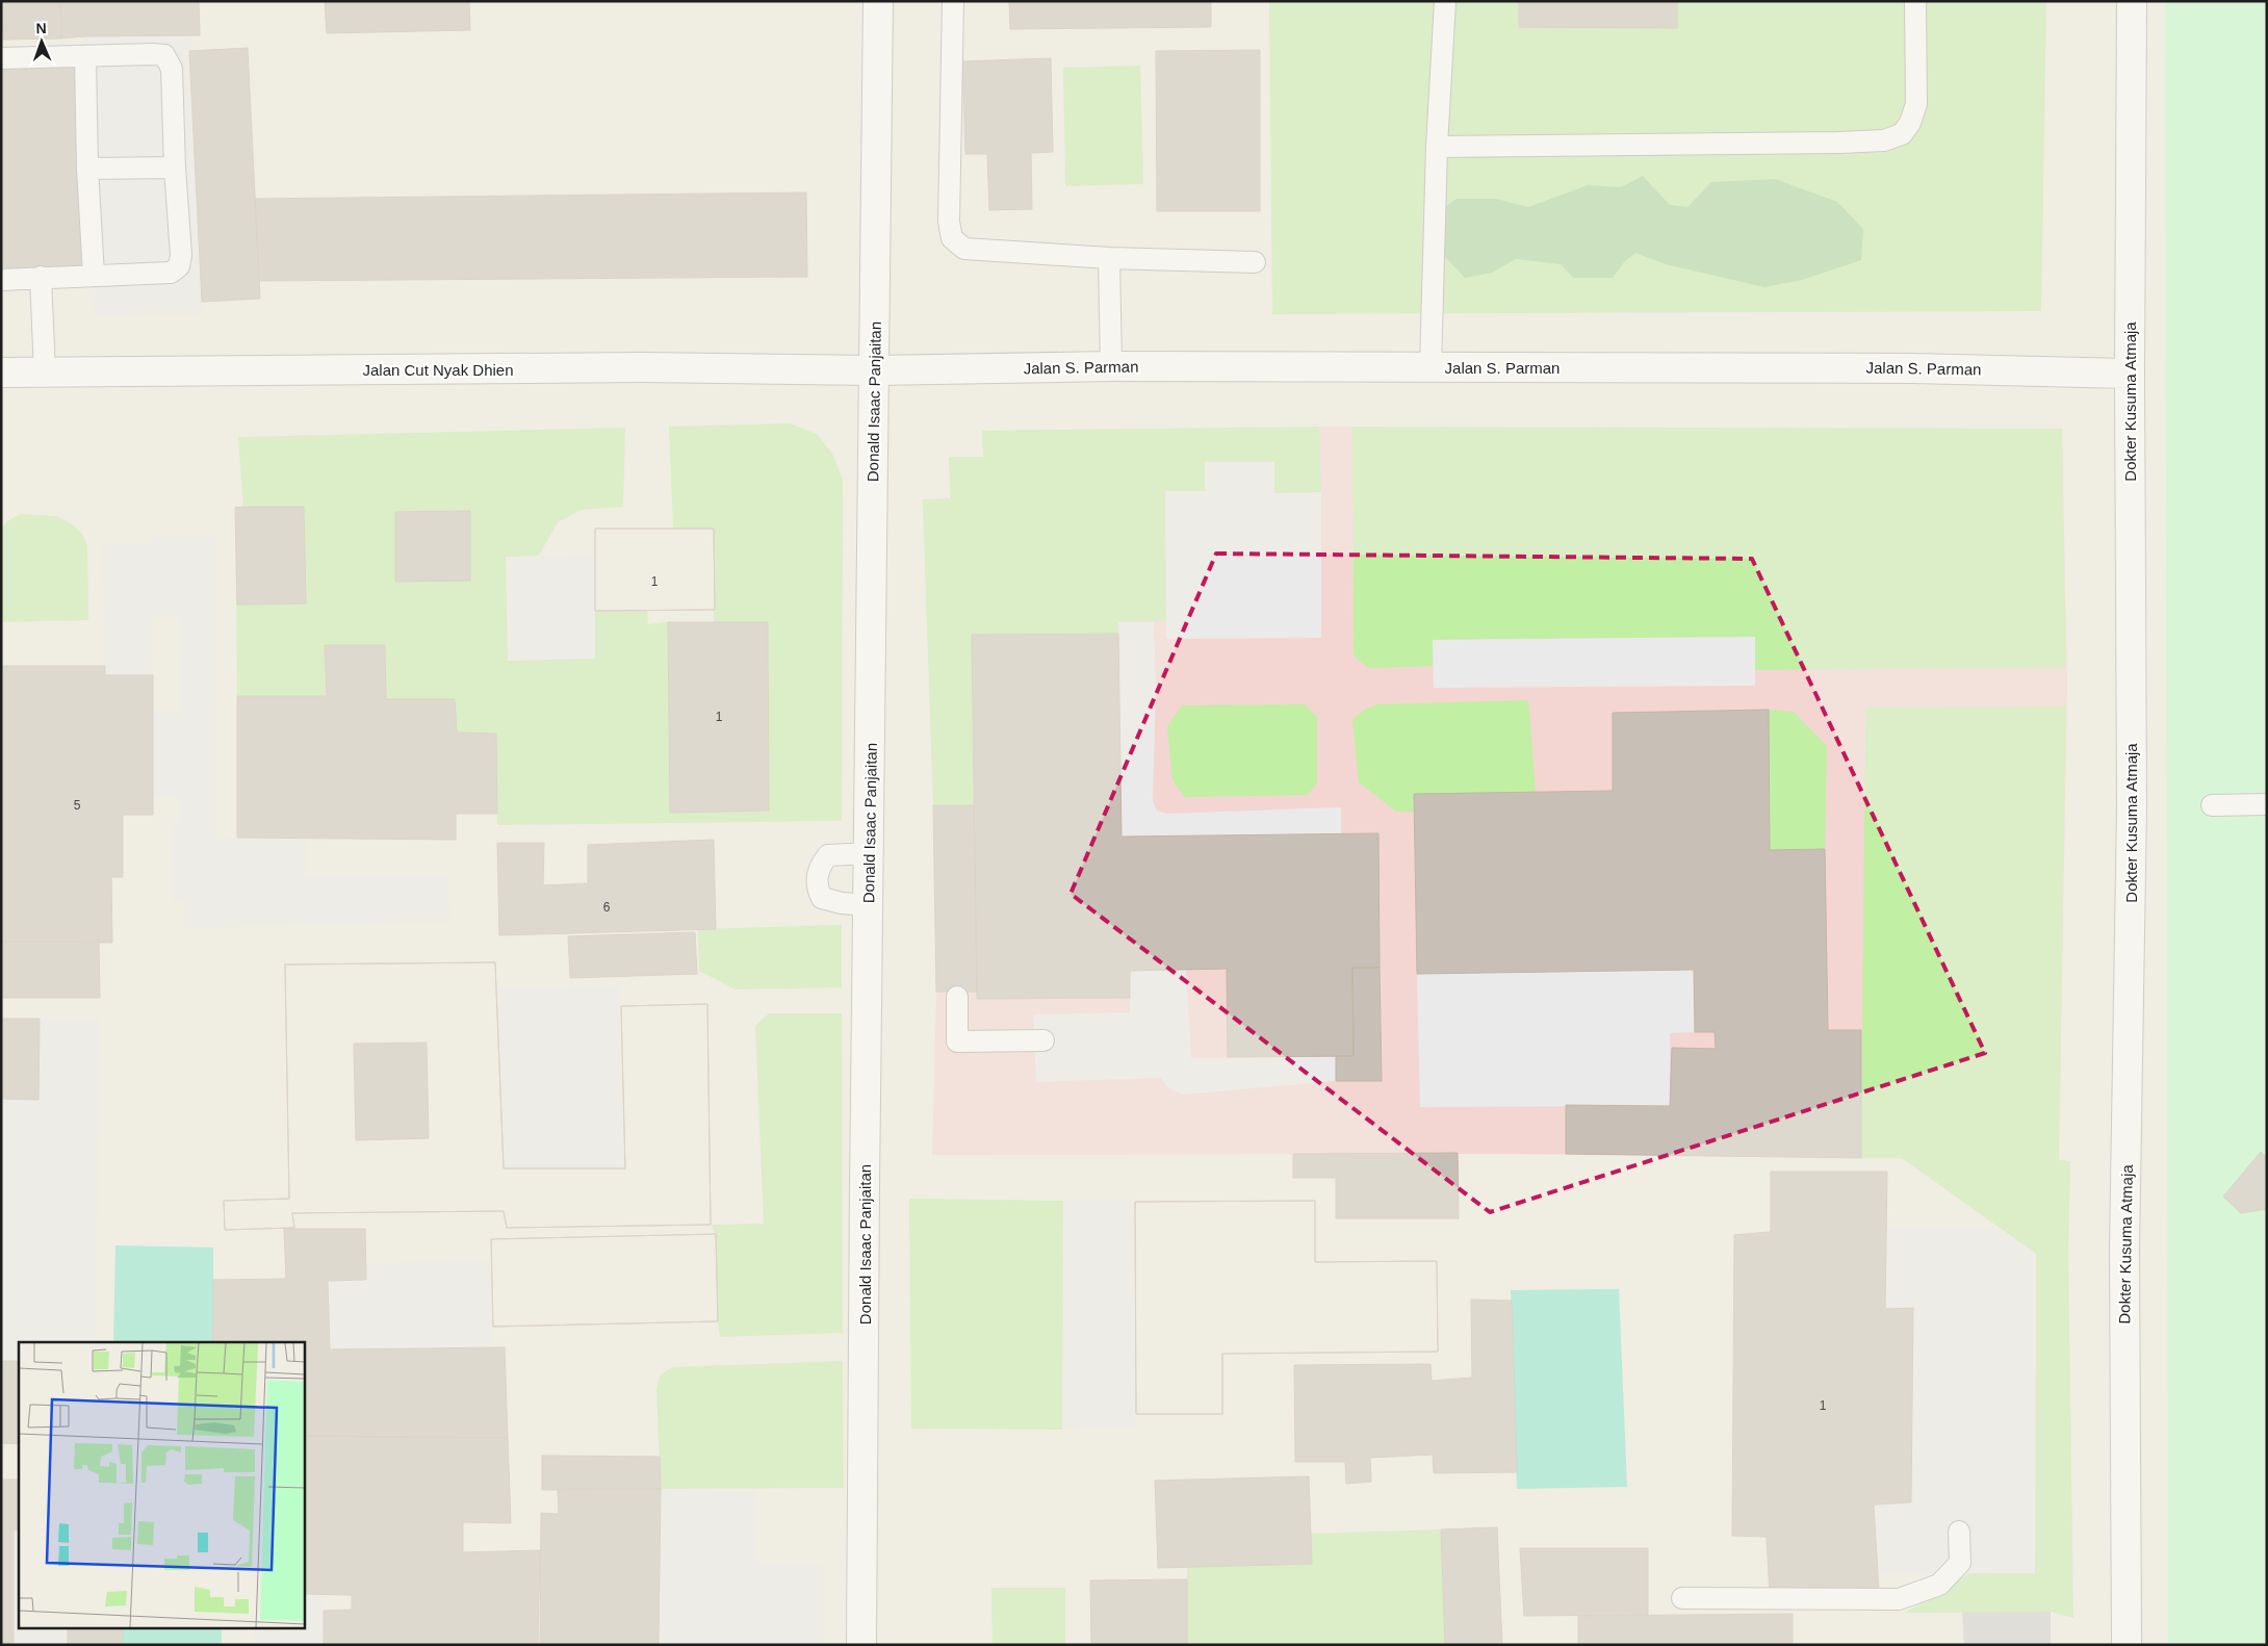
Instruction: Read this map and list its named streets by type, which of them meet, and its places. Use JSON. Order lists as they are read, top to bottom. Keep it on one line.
{"streets":{"street":["Jalan S. Parman","Jalan Cut Nyak Dhien","Donald Isaac Panjaitan","Dokter Kusuma Atmaja"]},"crossings":[["Jalan S. Parman","Jalan Cut Nyak Dhien"],["Jalan S. Parman","Donald Isaac Panjaitan"],["Jalan S. Parman","Dokter Kusuma Atmaja"],["Jalan Cut Nyak Dhien","Donald Isaac Panjaitan"]],"house_numbers":["1","1","5","6","1"],"north":"top"}
